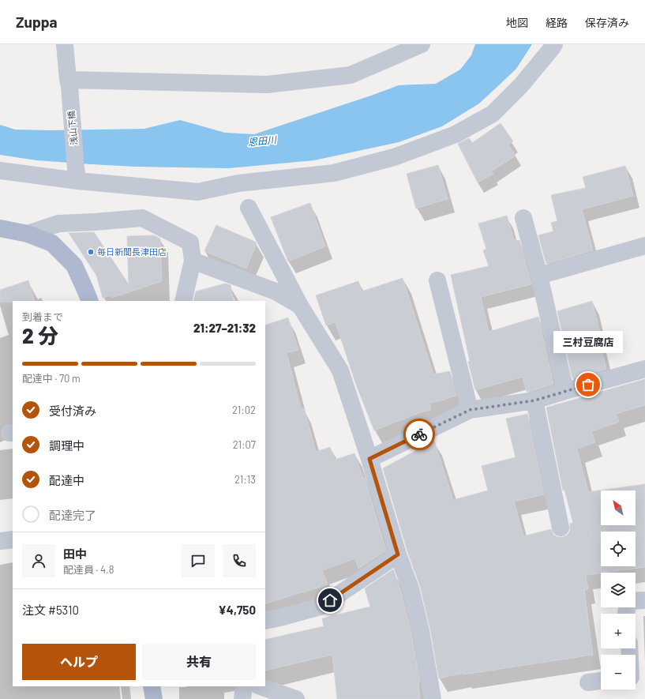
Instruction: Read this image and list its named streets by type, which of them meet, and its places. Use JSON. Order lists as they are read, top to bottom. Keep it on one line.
{"streets":{"street":["浅山下橋"]},"water":["恩田川"],"places":["毎日新聞長津田店","三村豆腐店"],"north":"top left","page":{"header":"Zuppa","nav":["地図","経路","保存済み"],"heading":["2 分","到着まで","21:27–21:32"],"panel":["田中","配達員 · 4.8","注文 #5310","¥4,750"],"bubble":"三村豆腐店","bar":"配達中 · 70 m","list":[["受付済み","21:02"],["調理中","21:07"],["配達中","21:13"],"配達完了"],"map_buttons":["+","−"],"buttons":["ヘルプ","共有"]}}
